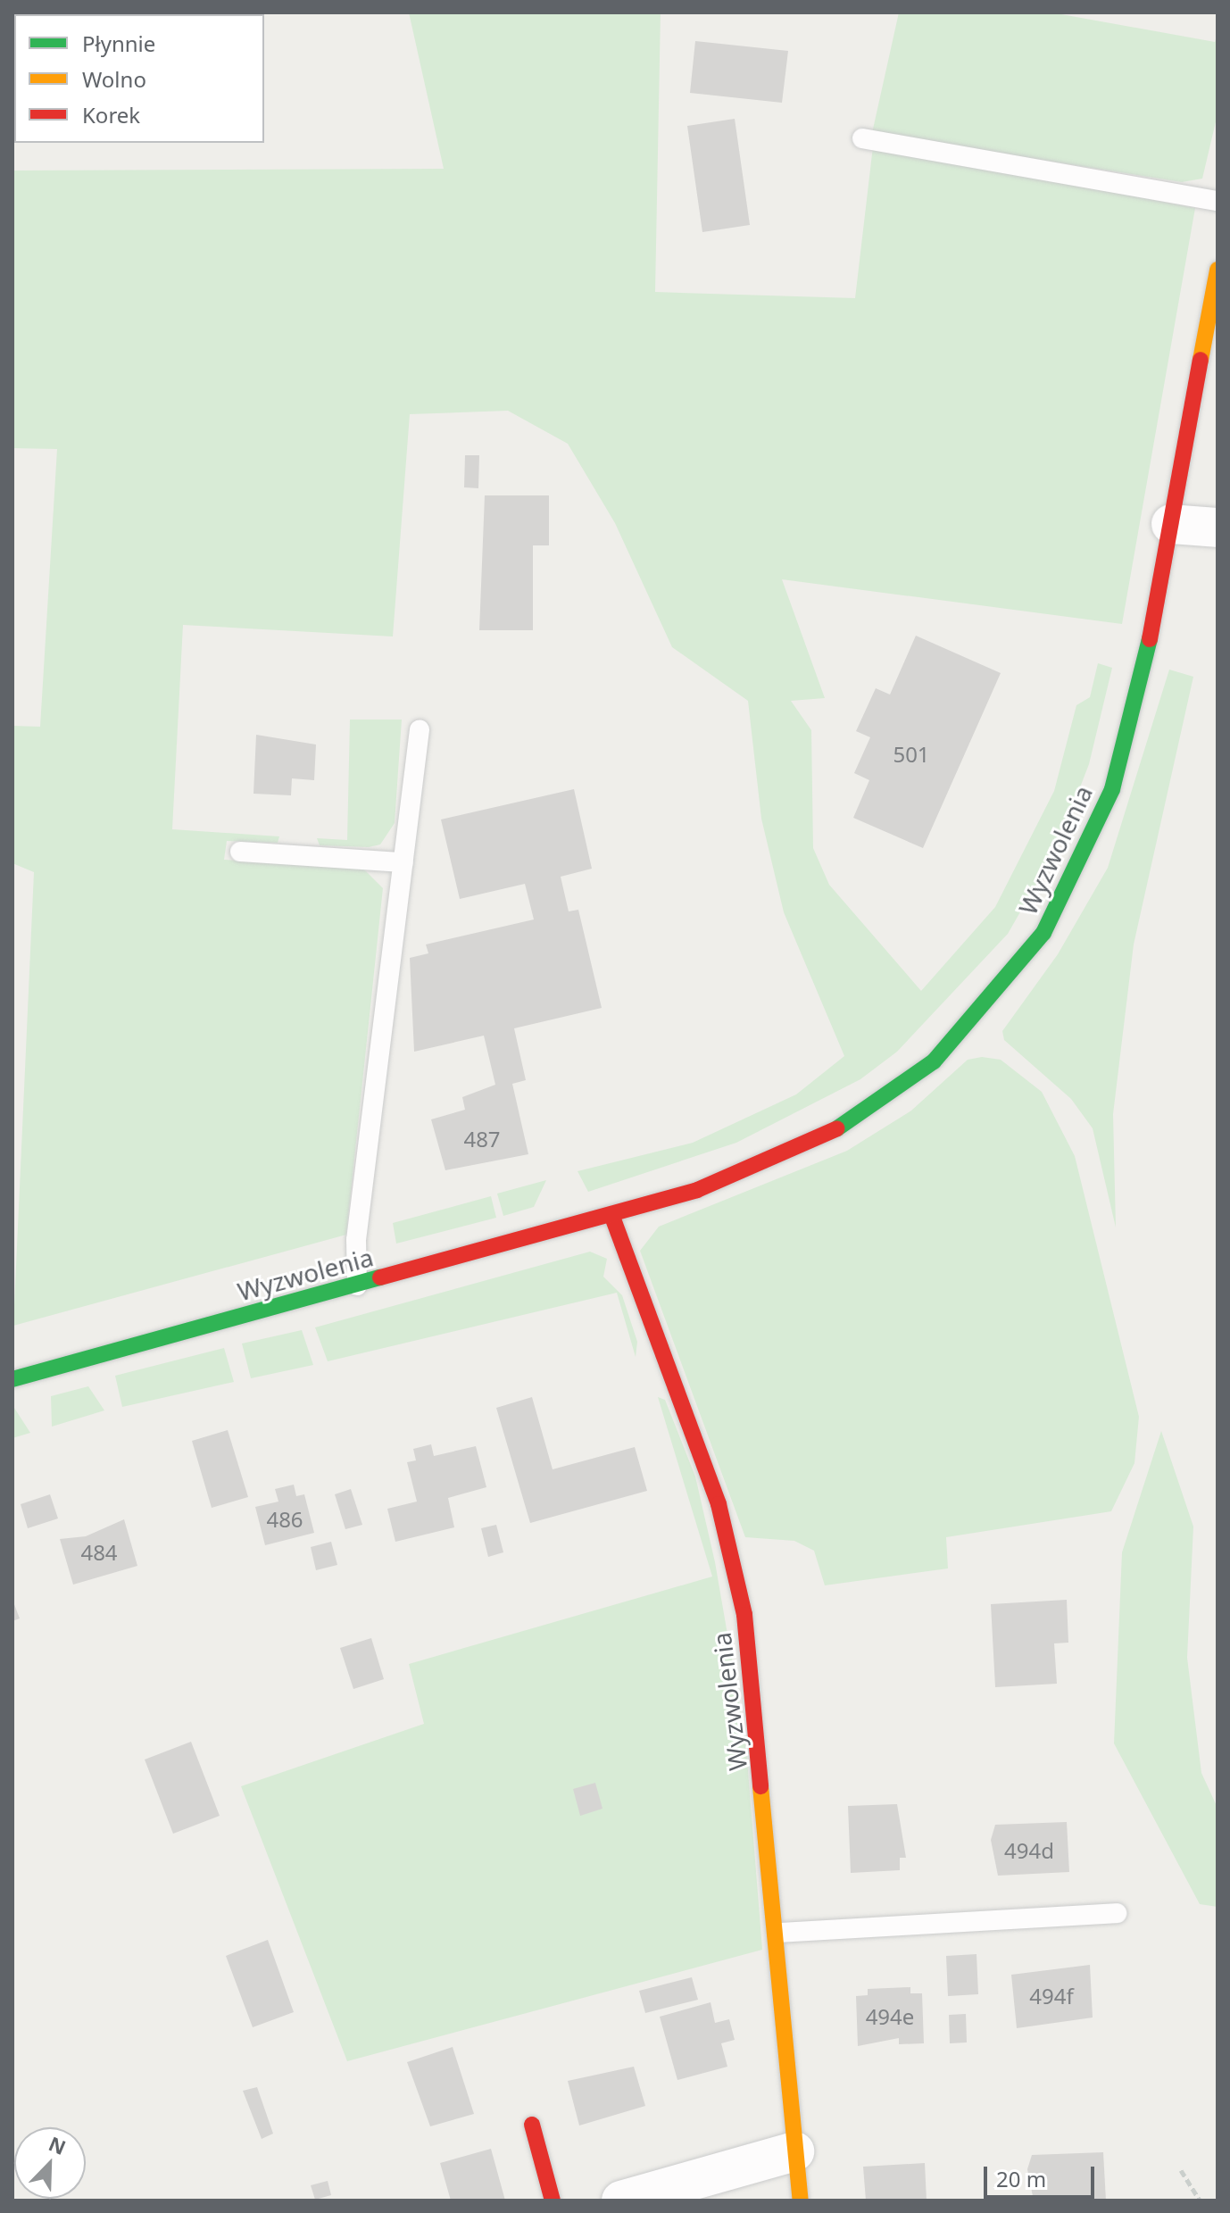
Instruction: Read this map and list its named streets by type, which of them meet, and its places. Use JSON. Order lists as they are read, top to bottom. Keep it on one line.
{"streets":{"street":["Wyzwolenia"]},"house_numbers":["501","487","486","484","494d","494f","494e"],"legend":["Płynnie","Wolno","Korek"],"scale_bar":"20 m","north":"top right"}
